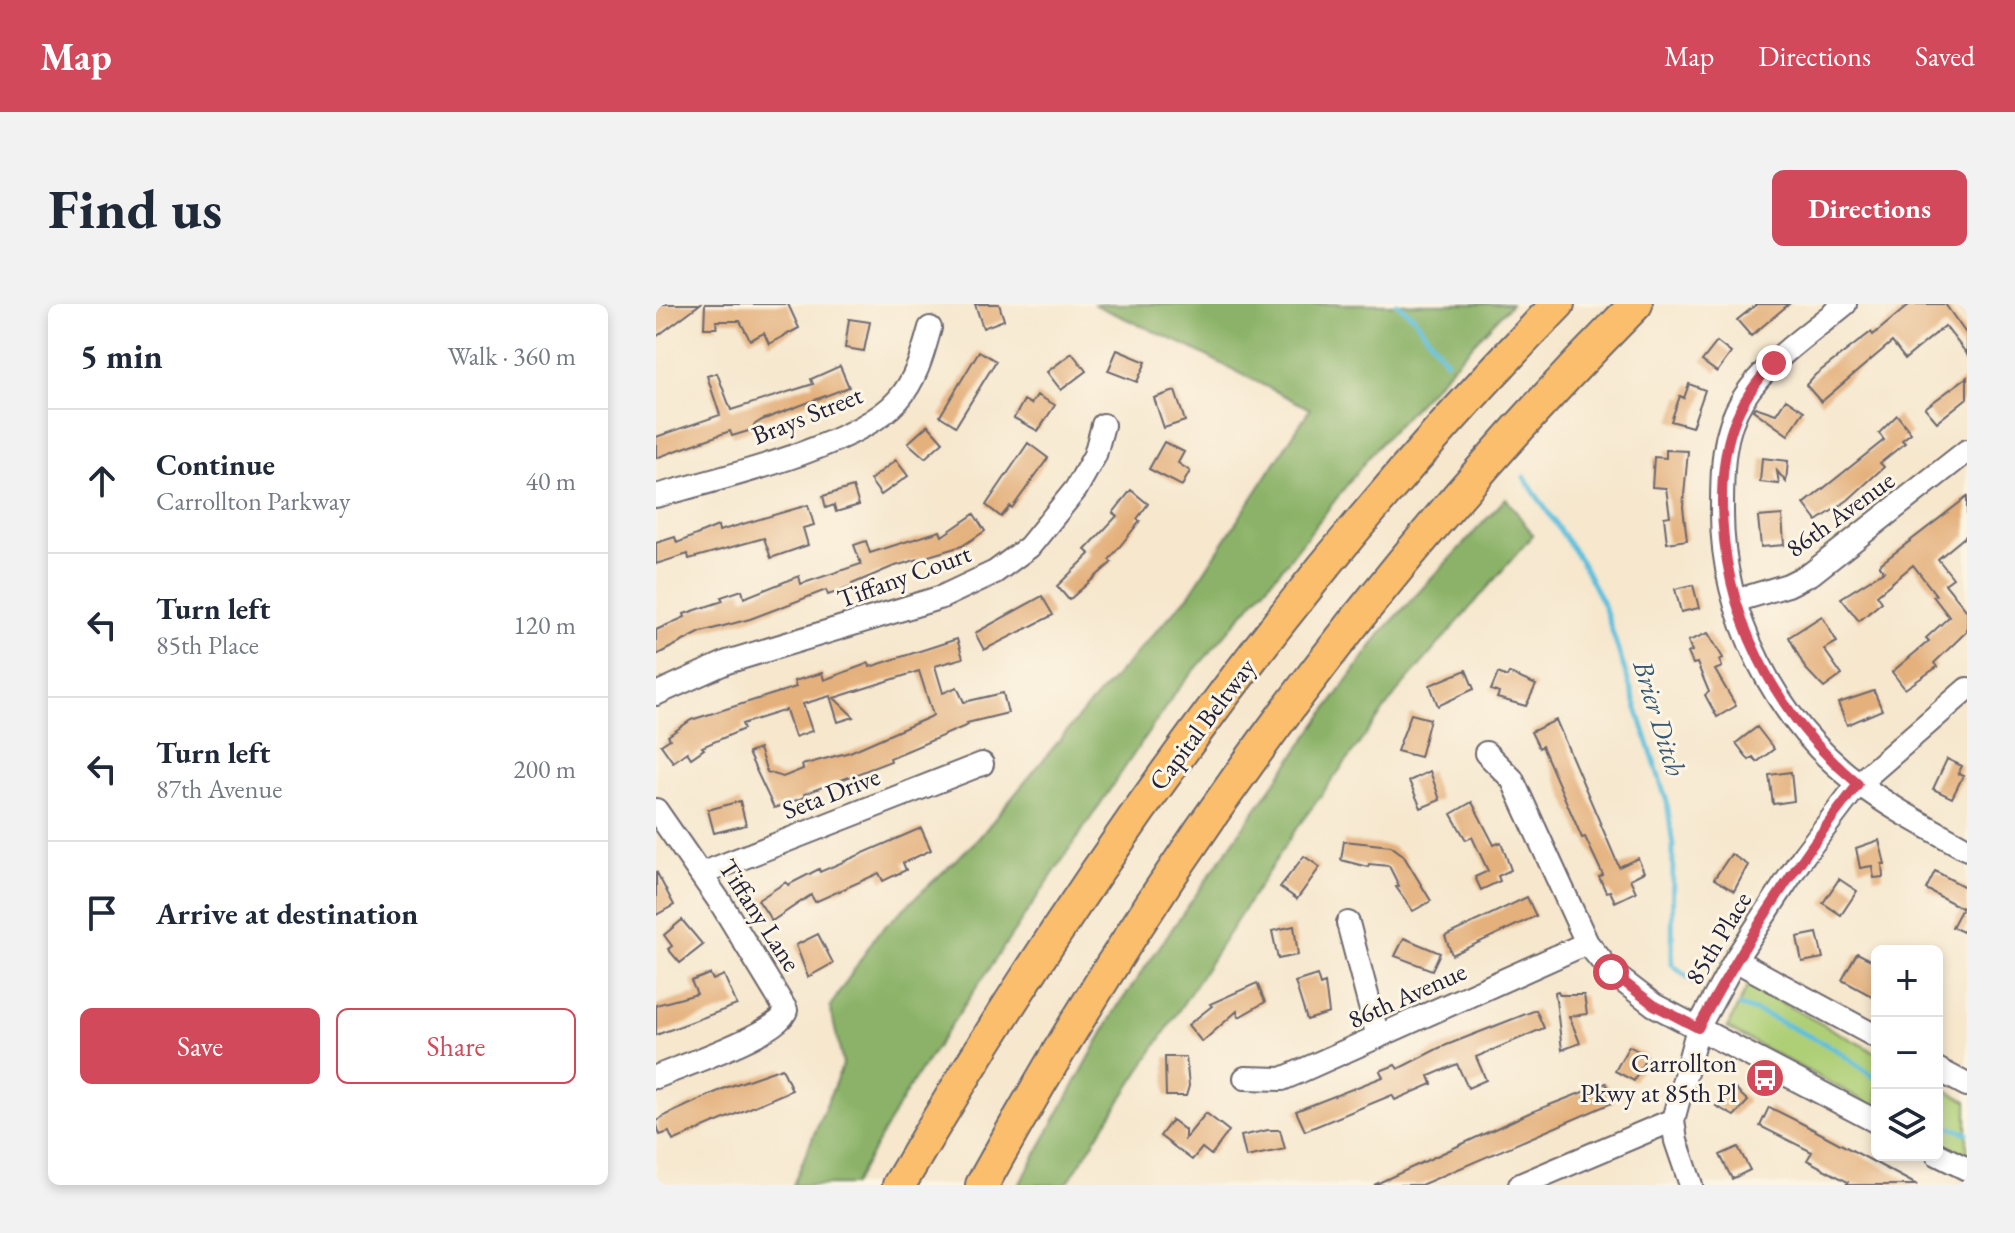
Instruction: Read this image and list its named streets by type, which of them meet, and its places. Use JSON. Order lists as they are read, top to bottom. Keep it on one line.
{"streets":{"highway":["Capital Beltway"],"street":["Brays Street","86th Avenue","Tiffany Court","Seta Drive","Tiffany Lane","85th Place"]},"crossings":[["Seta Drive","Tiffany Lane"]],"water":["Brier Ditch"],"places":{"bus stop":["Carrollton Pkwy at 85th Pl"]},"page":{"header":"Map","nav":["Map","Directions","Saved"],"buttons":["Directions",["Save","Share"]],"title":"Find us","heading":["5 min","Walk · 360 m"],"list":[["Continue","Carrollton Parkway","40 m"],["Turn left","85th Place","120 m"],["Turn left","87th Avenue","200 m"],"Arrive at destination"],"map_buttons":["+","−"]}}
